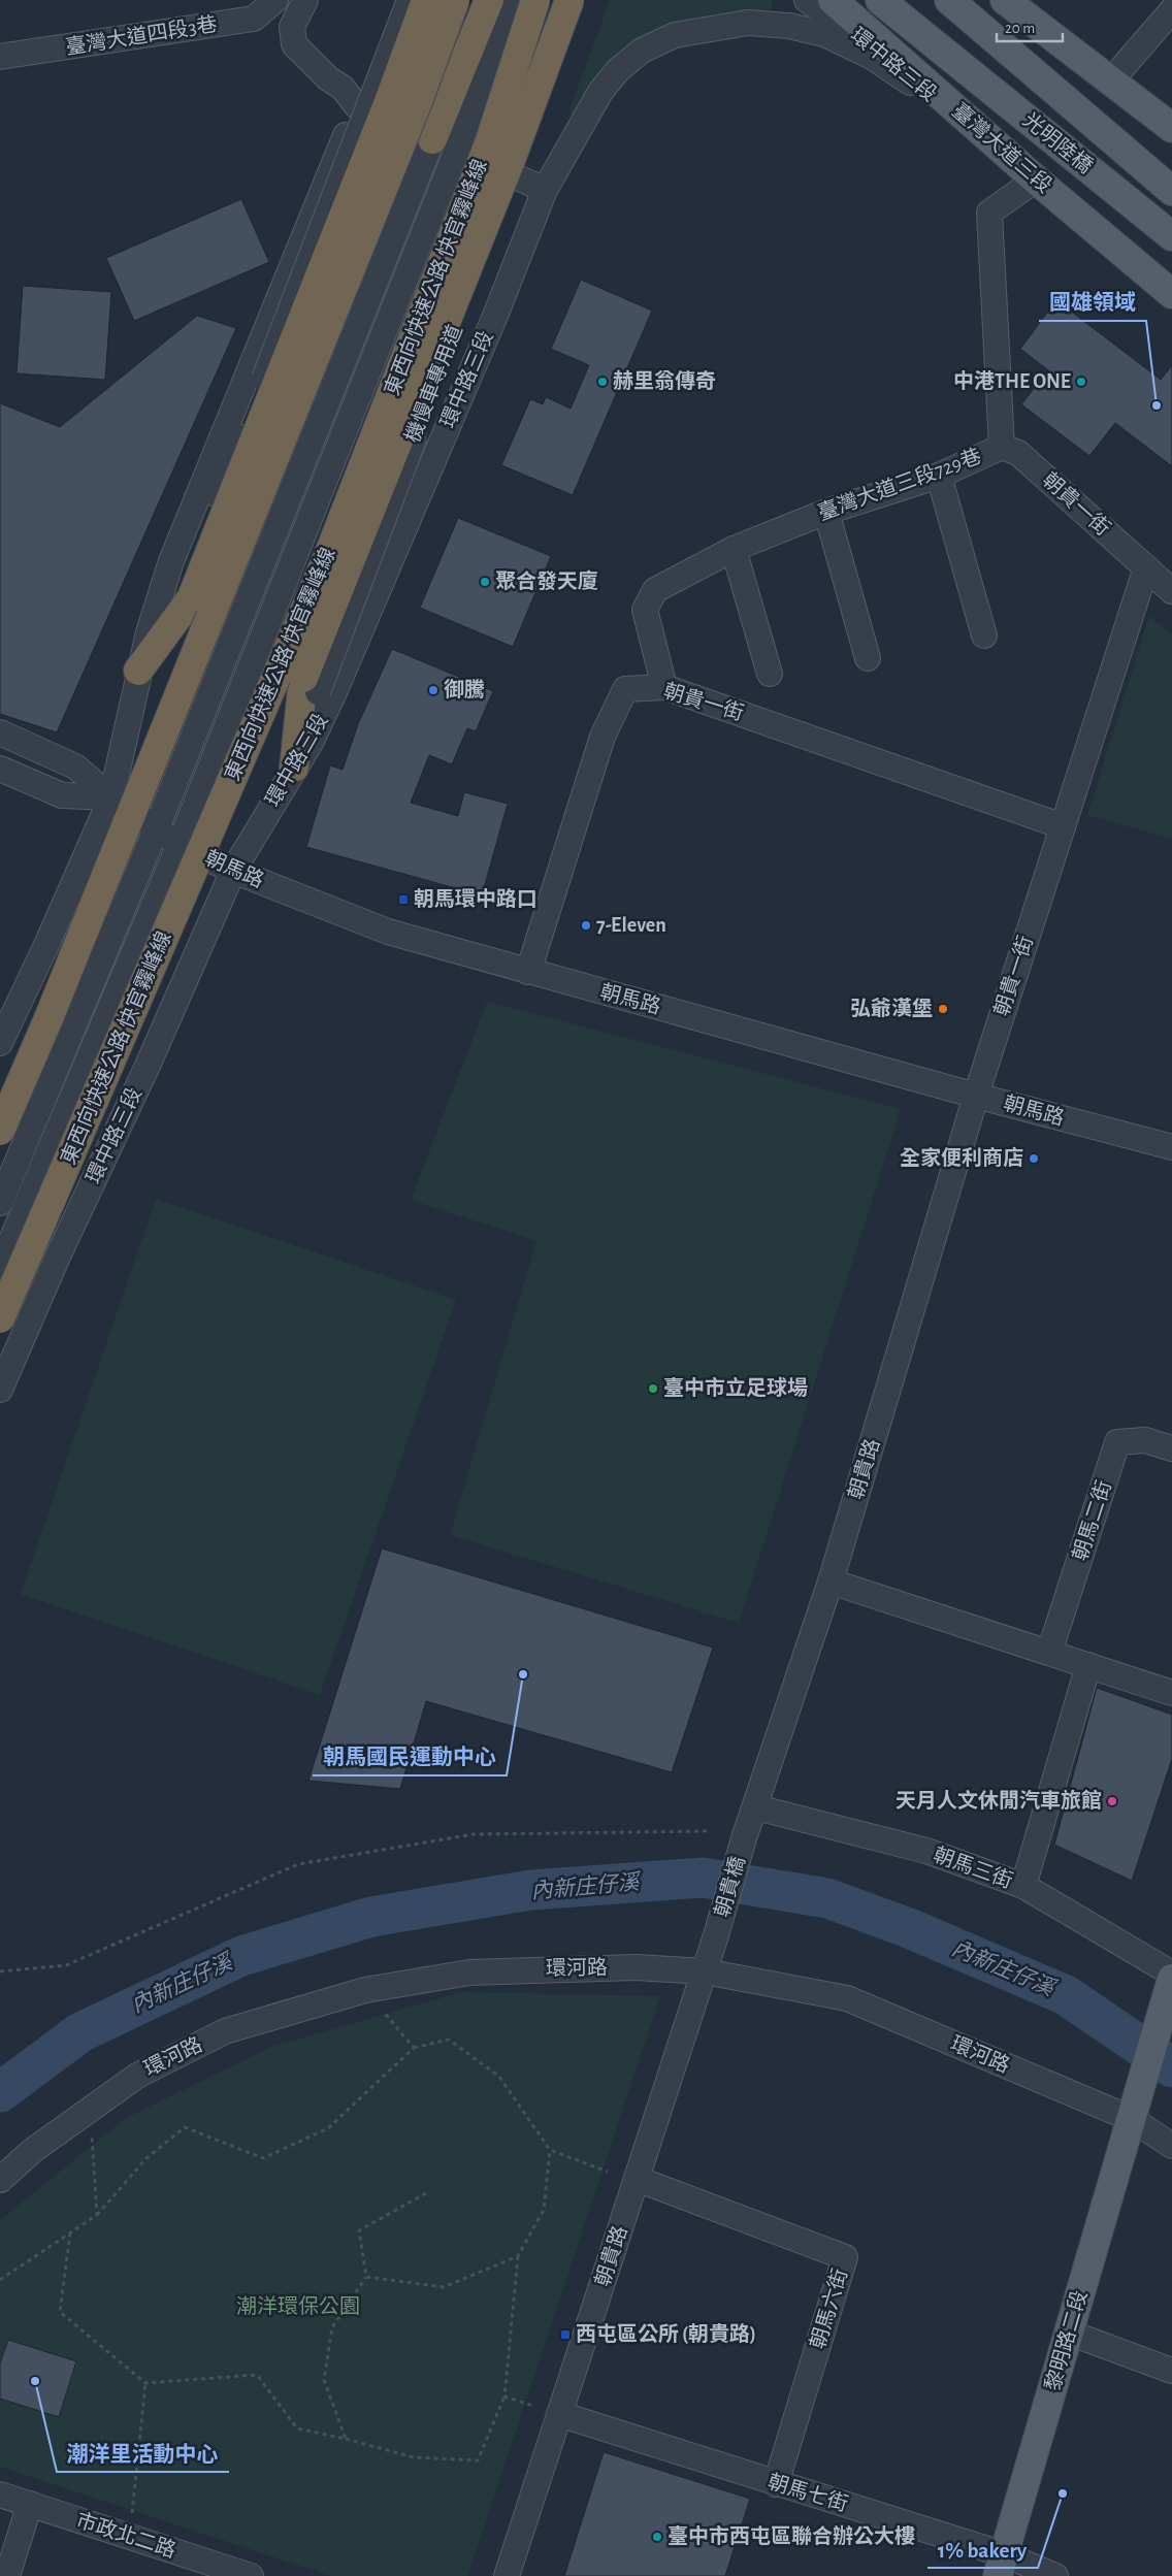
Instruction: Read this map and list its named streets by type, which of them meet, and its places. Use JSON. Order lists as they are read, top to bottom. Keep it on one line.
{"streets":{"highway":["東西向快速公路 快官霧峰線"],"main road":["光明陸橋","臺灣大道三段","黎明路二段"],"street":["臺灣大道四段3巷","環中路三段","機慢車專用道","臺灣大道三段729巷","朝貴一街","朝馬路","朝貴路","朝馬二街","朝馬三街","朝貴橋","環河路","朝馬六街","朝馬七街","市政北二路"]},"crossings":[["環中路三段","臺灣大道三段"],["環中路三段","臺灣大道三段729巷"],["環中路三段","朝馬路"],["臺灣大道三段","臺灣大道三段729巷"],["臺灣大道三段729巷","朝貴一街"],["朝貴一街","朝馬路"],["朝貴一街","朝貴路"],["朝馬路","朝貴路"],["朝貴路","朝馬三街"],["朝貴路","朝貴橋"],["朝貴路","環河路"],["朝貴路","朝馬六街"],["朝貴路","朝馬七街"],["朝馬三街","黎明路二段"],["環河路","黎明路二段"],["朝馬六街","朝馬七街"],["黎明路二段","朝馬七街"]],"water":["內新庄仔溪"],"parks":["潮洋環保公園"],"places":{"other":["赫里翁傳奇","中港THE ONE","國雄領域","聚合發天廈","御騰","7-Eleven","弘爺漢堡","全家便利商店","臺中市立足球場","朝馬國民運動中心","天月人文休閒汽車旅館","潮洋里活動中心","1% bakery","臺中市西屯區聯合辦公大樓"],"transit":["朝馬環中路口","西屯區公所 (朝貴路)"]},"scale_bar":"20 m"}
